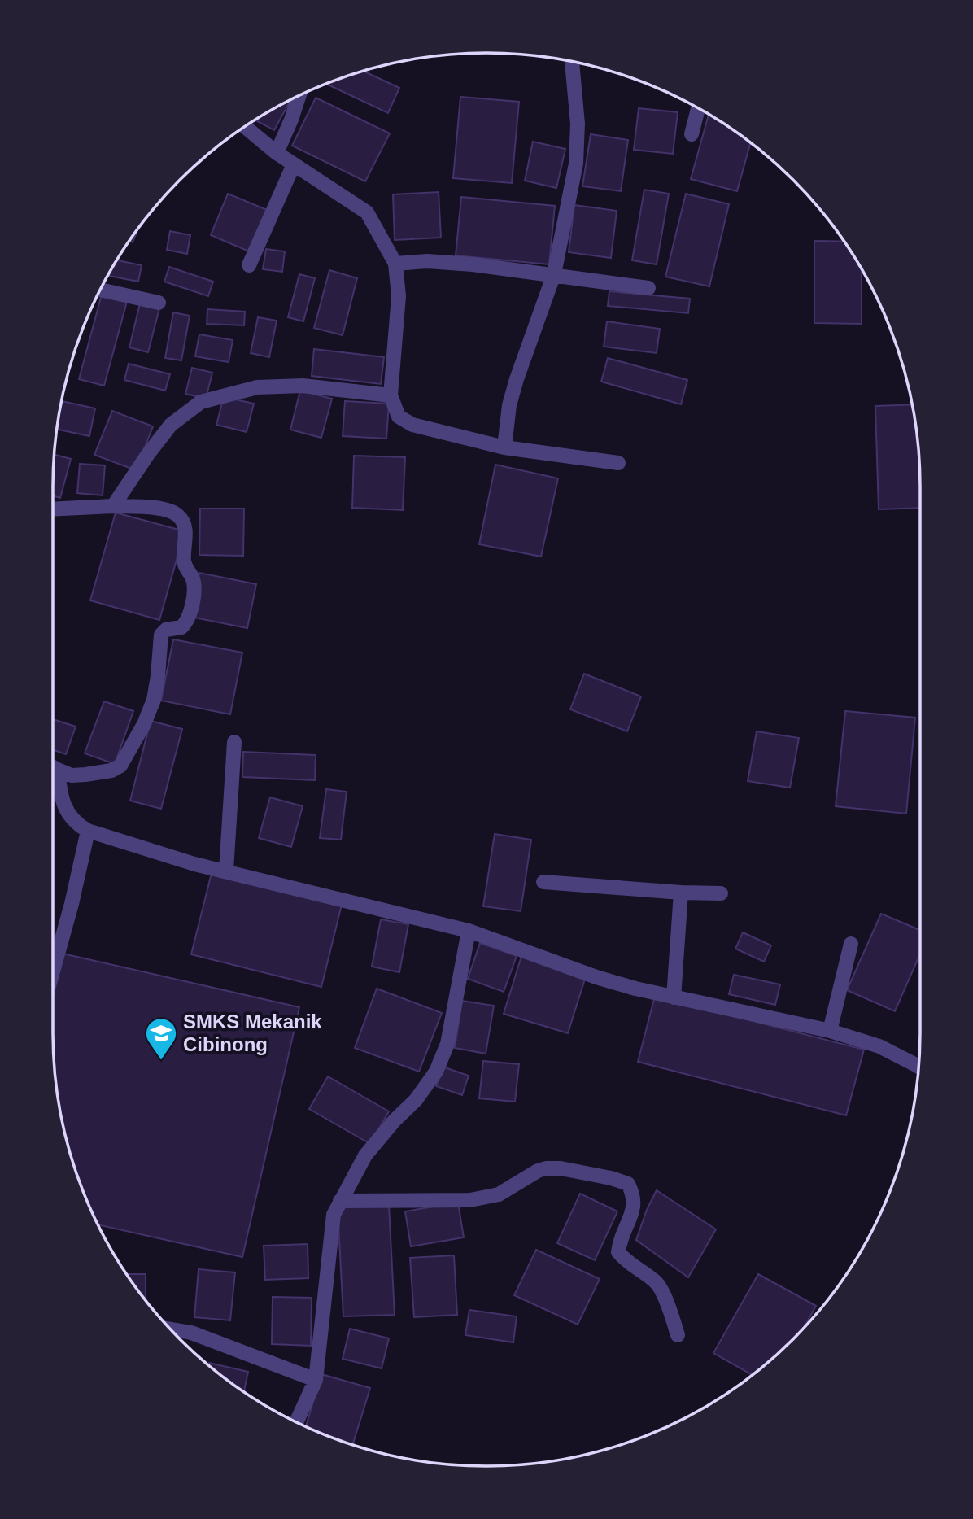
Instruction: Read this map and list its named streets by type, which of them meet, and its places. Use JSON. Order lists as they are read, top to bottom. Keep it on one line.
{"places":{"school or university":["SMKS Mekanik Cibinong"]}}
